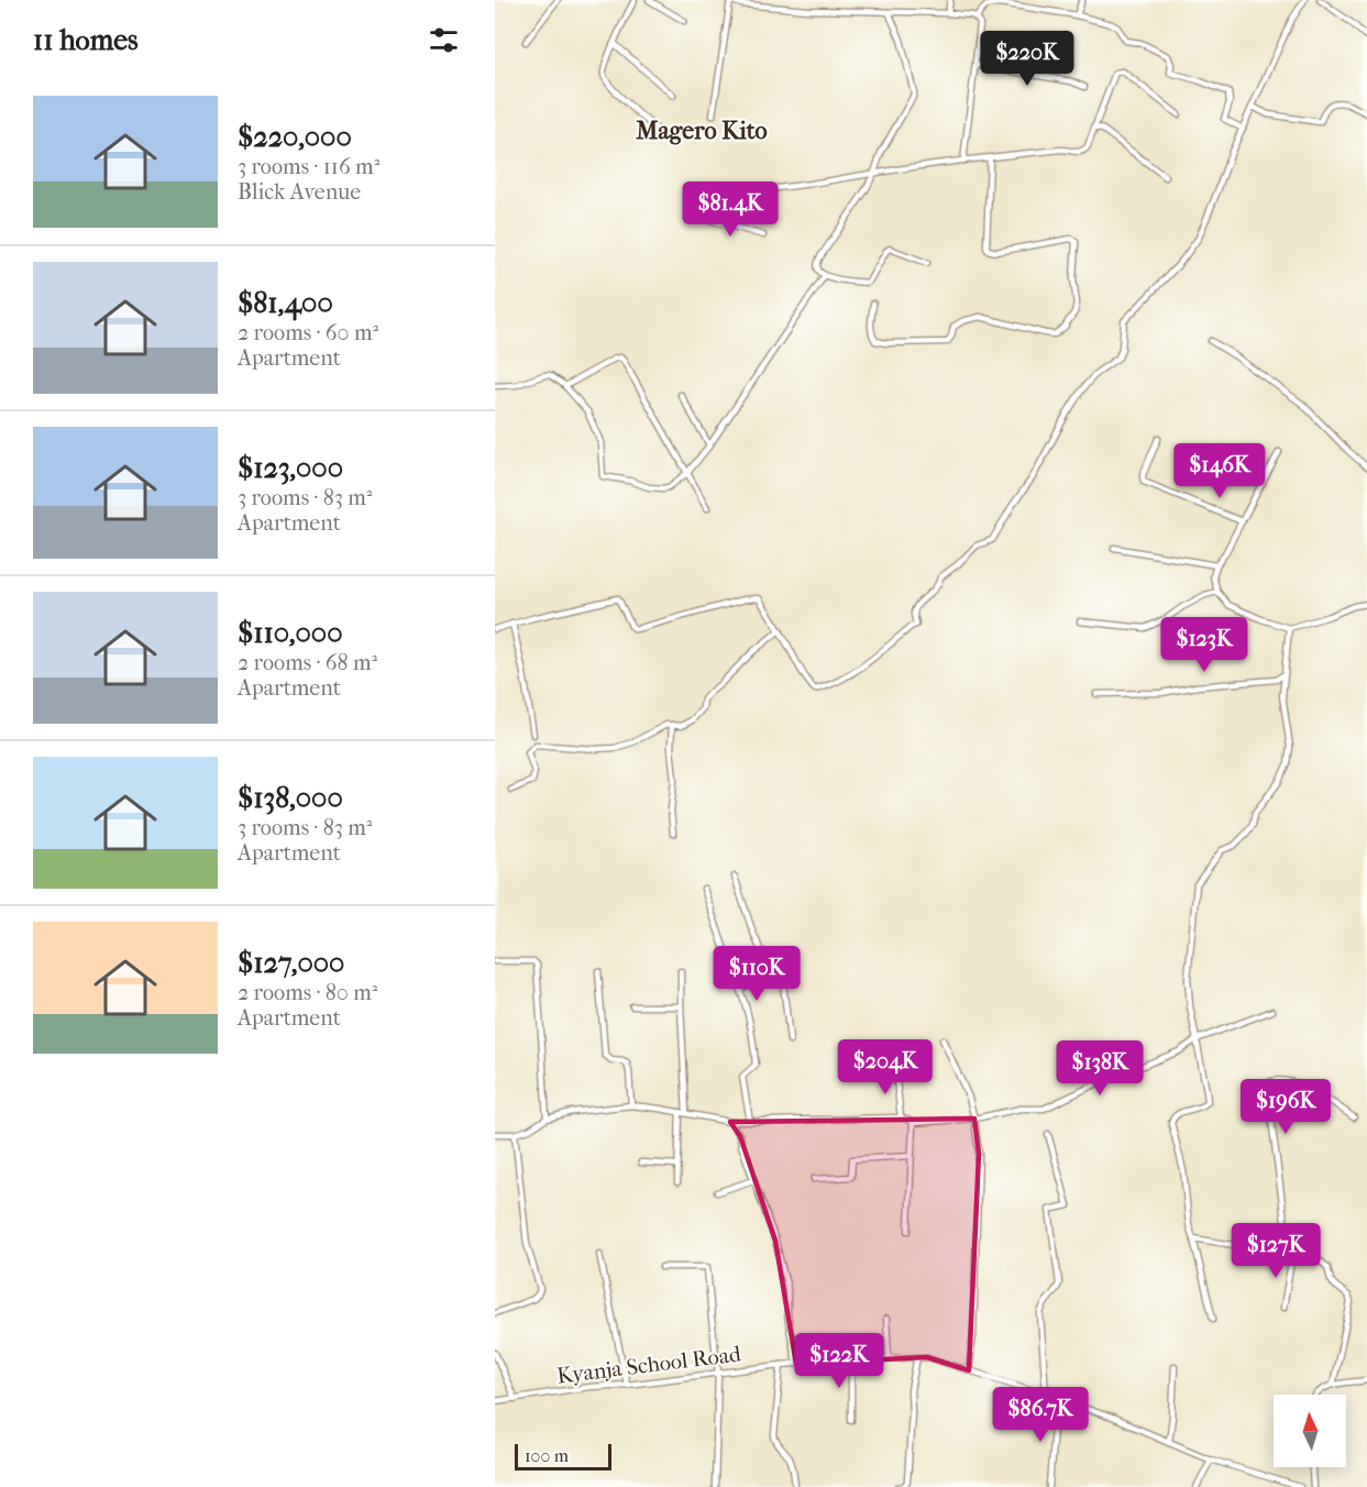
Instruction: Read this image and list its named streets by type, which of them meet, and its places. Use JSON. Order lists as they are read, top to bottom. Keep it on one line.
{"streets":{"street":["Kyanja School Road"]},"districts":["Magero Kito"],"scale_bar":"100 m","north":"top","page":{"heading":"11 homes","price":["$220K","$81.4K","$146K","$123K","$110K","$204K","$138K","$196K","$127K","$122K","$86.7K"],"list":[{"name":"$220,000","note":"3 rooms · 116 m² · Blick Avenue"},{"name":"$81,400","note":"2 rooms · 60 m² · Apartment"},{"name":"$123,000","note":"3 rooms · 83 m² · Apartment"},{"name":"$110,000","note":"2 rooms · 68 m² · Apartment"},{"name":"$138,000","note":"3 rooms · 83 m² · Apartment"},{"name":"$127,000","note":"2 rooms · 80 m² · Apartment"}],"scale":"100 m"}}
